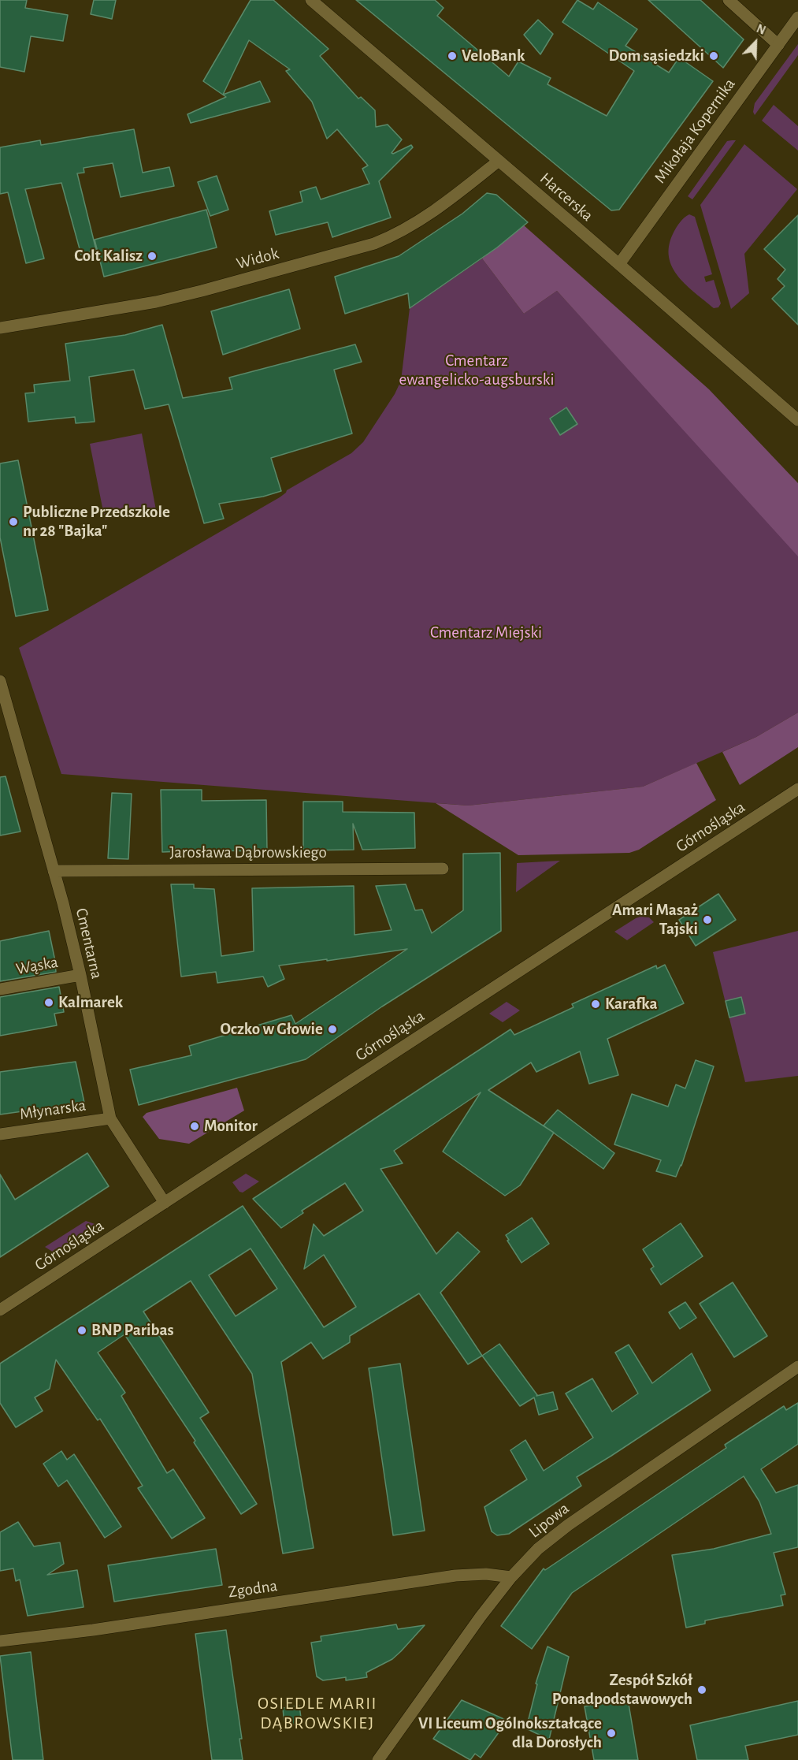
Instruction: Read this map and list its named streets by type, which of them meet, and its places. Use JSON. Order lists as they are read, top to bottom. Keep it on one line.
{"streets":{"street":["Mikołaja Kopernika","Harcerska","Widok","Górnośląska","Jarosława Dąbrowskiego","Cmentarna","Wąska","Młynarska","Lipowa","Zgodna"]},"crossings":[["Mikołaja Kopernika","Harcerska"],["Harcerska","Widok"],["Górnośląska","Cmentarna"],["Jarosława Dąbrowskiego","Cmentarna"],["Cmentarna","Wąska"],["Cmentarna","Młynarska"],["Lipowa","Zgodna"]],"districts":["OSIEDLE MARII DĄBROWSKIEJ"],"parks":["Cmentarz ewangelicko-augsburski","Cmentarz Miejski"],"places":["VeloBank","Dom sąsiedzki","Colt Kalisz","Publiczne Przedszkole nr 28 \"Bajka\"","Amari Masaż Tajski","Kalmarek","Karafka","Oczko w Głowie","Monitor","BNP Paribas","Zespół Szkół Ponadpodstawowych","VI Liceum Ogólnokształcące dla Dorosłych"],"north":"top right"}
